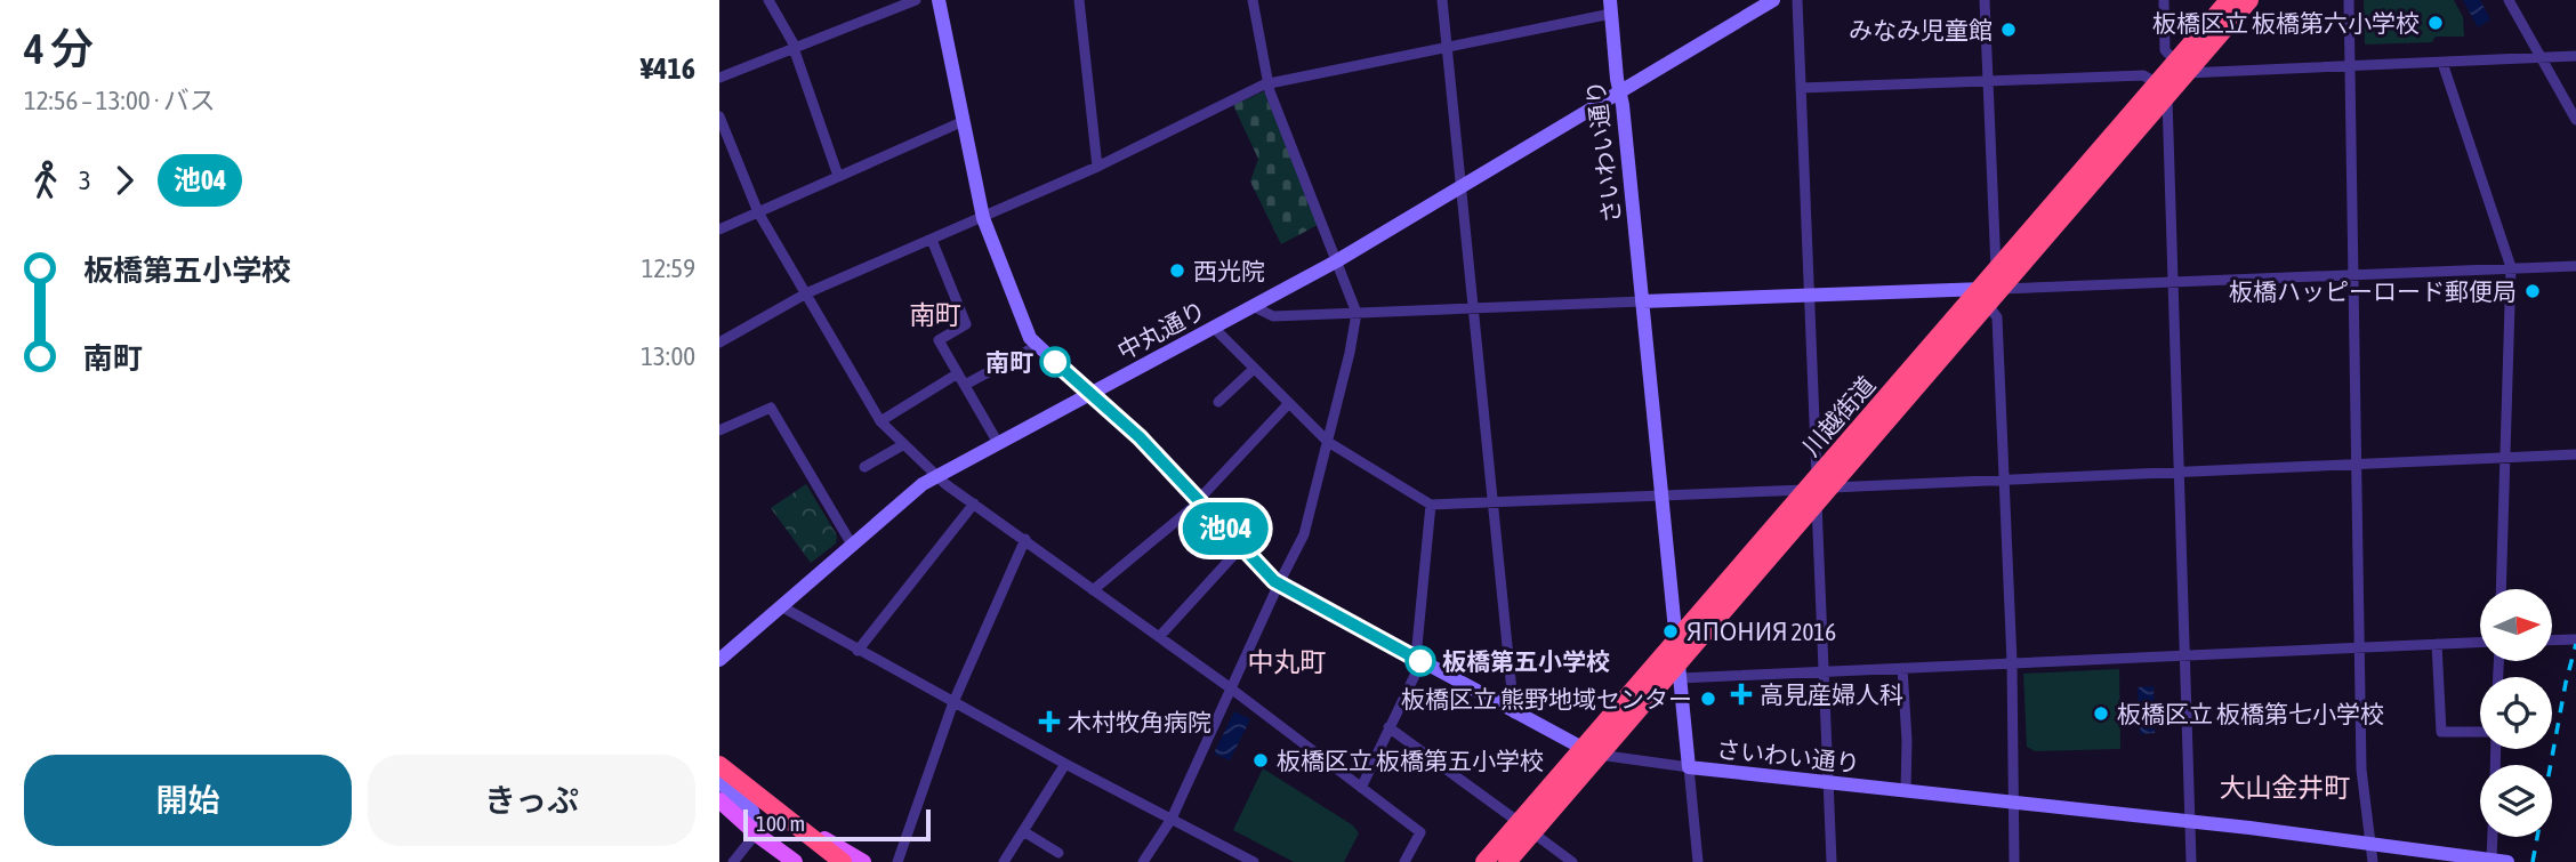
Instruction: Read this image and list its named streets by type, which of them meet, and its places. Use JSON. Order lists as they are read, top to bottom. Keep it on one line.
{"streets":{"highway":["川越街道"],"street":["さいわい通り","中丸通り"]},"crossings":[["さいわい通り","中丸通り"],["さいわい通り","川越街道"]],"districts":["南町","中丸町","大山金井町"],"places":{"other":["板橋区立 板橋第六小学校","みなみ児童館","西光院","板橋ハッピーロード郵便局","南町","ЯПОНИЯ 2016","板橋第五小学校","板橋区立 熊野地域センター","板橋区立 板橋第七小学校","板橋区立 板橋第五小学校"],"health":["高見産婦人科","木村牧角病院"]},"lines":["bus line 池04"],"scale_bar":"100 m","north":"right","page":{"heading":["4 分","12:56 – 13:00 · バス","¥416"],"on_map":"池04","legs":["3","池04"],"list":[{"name":"板橋第五小学校","value":"12:59"},{"name":"南町","value":"13:00"}],"buttons":["開始","きっぷ"],"scale":"100 m"}}
